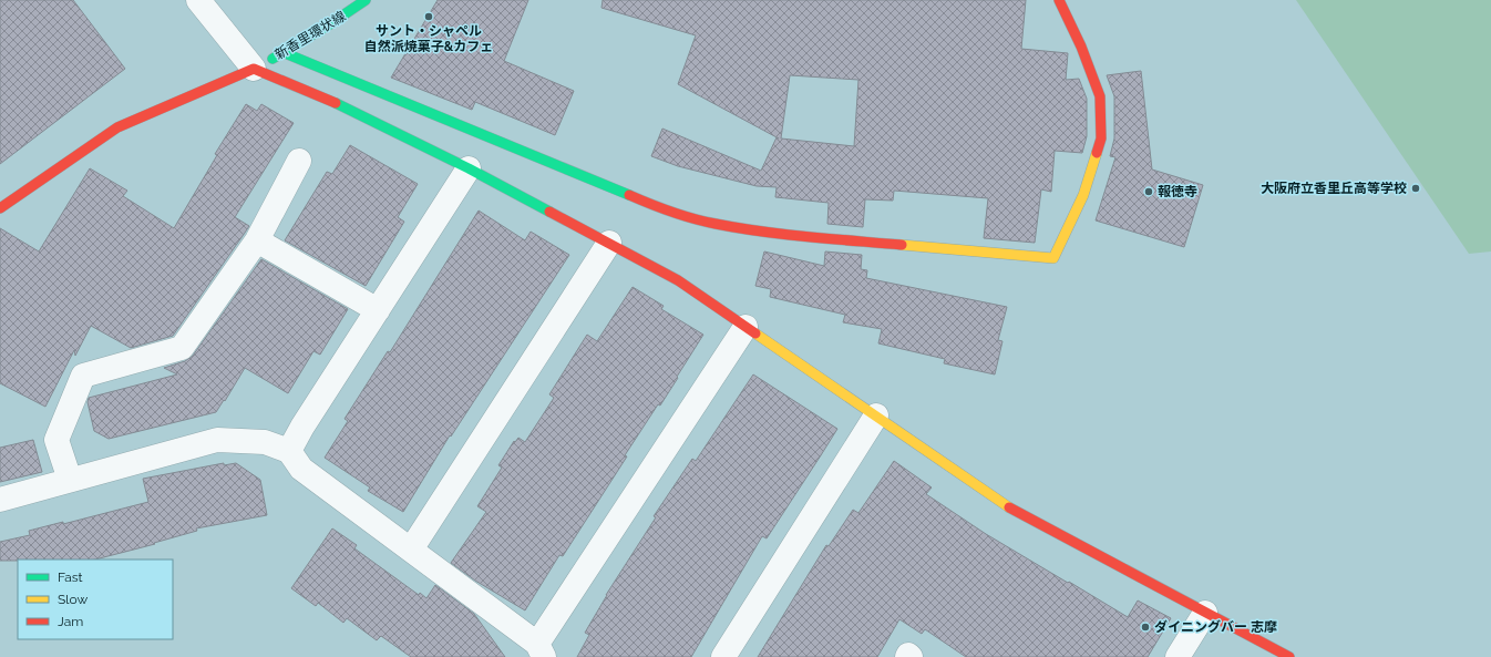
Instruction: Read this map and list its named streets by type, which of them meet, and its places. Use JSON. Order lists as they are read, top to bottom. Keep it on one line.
{"streets":{"street":["新香里環状線"]},"places":["サント・シャペル 自然派焼菓子&カフェ","大阪府立香里丘高等学校","報徳寺","ダイニングバー 志摩"],"legend":["Fast","Slow","Jam"]}
